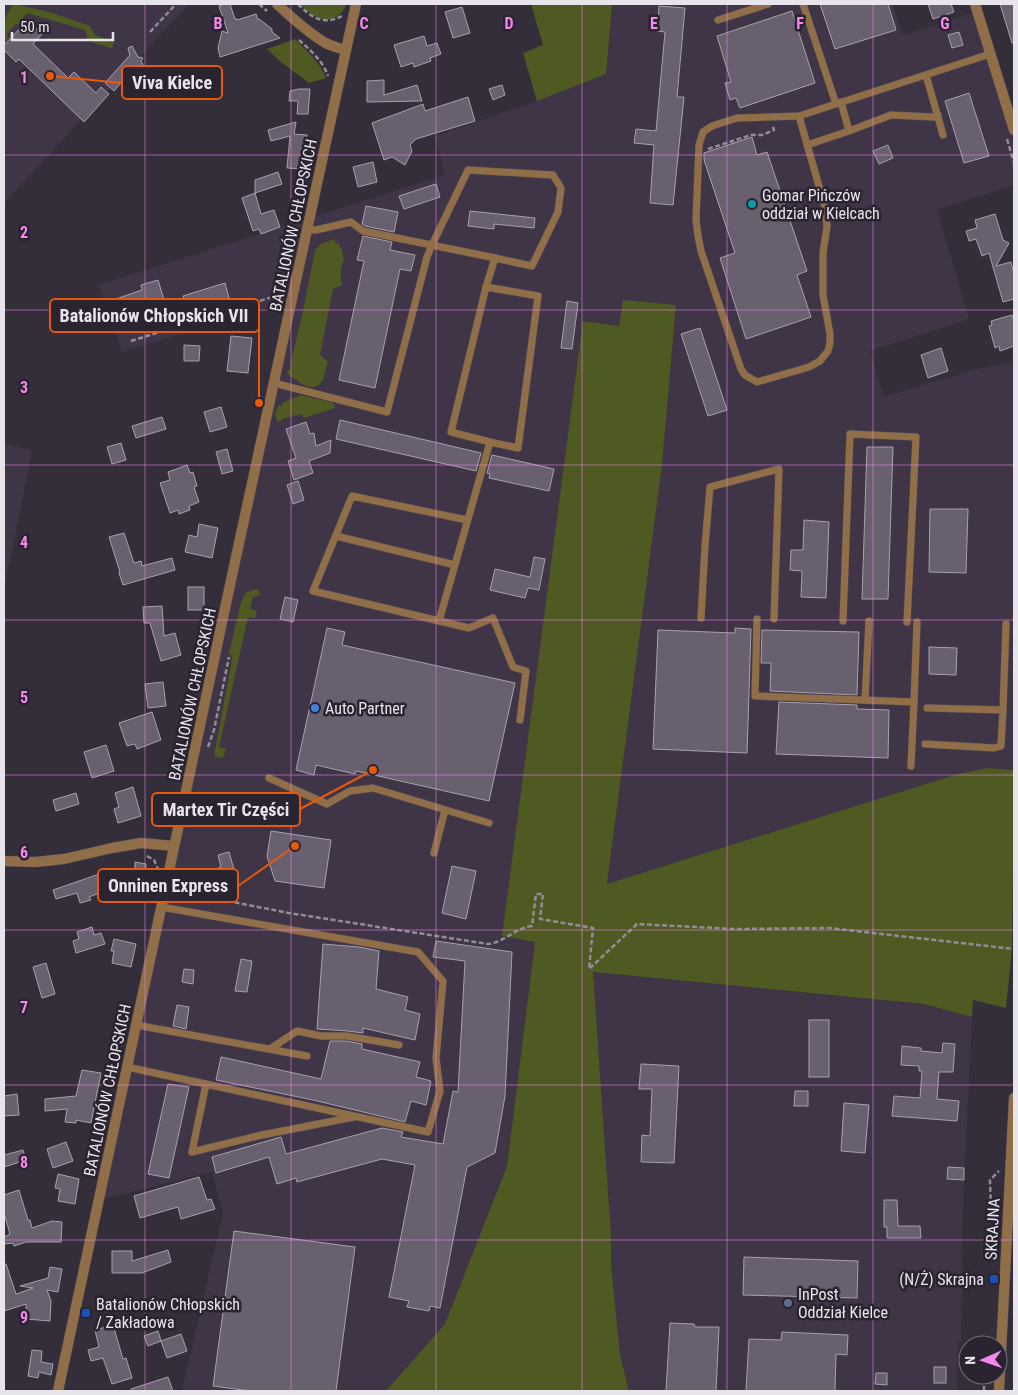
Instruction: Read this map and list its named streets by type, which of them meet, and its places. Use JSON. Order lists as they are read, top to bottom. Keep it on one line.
{"streets":{"street":["BATALIONÓW CHŁOPSKICH","SKRAJNA"]},"places":{"other":["Viva Kielce","Gomar Pińczów oddział w Kielcach","Batalionów Chłopskich VII","Auto Partner","Martex Tir Części","Onninen Express","InPost Oddział Kielce"],"transit":["(N/Ż) Skrajna","Batalionów Chłopskich / Zakładowa"]},"scale_bar":"50 m","north":"left","grid":{"columns":["B","C","D","E","F","G"],"rows":["1","2","3","4","5","6","7","8","9"]}}
